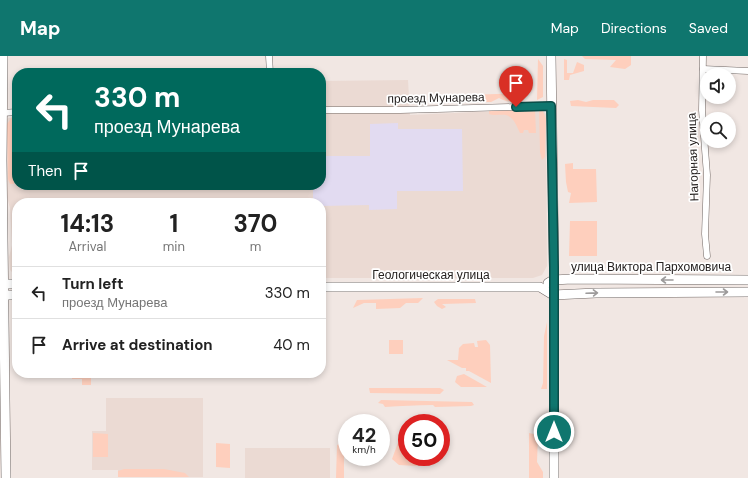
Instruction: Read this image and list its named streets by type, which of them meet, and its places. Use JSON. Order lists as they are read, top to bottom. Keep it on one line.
{"streets":{"main road":["улица Виктора Пархомовича","Геологическая улица"],"street":["проезд Мунарева","Нагорная улица"]},"crossings":[["улица Виктора Пархомовича","Геологическая улица"]],"page":{"header":"Map","nav":["Map","Directions","Saved"],"turn":["330 m","проезд Мунарева"],"then":"Then","eta":["14:13","Arrival","1","min","370","m"],"list":[{"name":"Turn left","note":"проезд Мунарева","value":"330 m"},{"name":"Arrive at destination","value":"40 m"}],"speed":"42 km/h","limit":"50"}}
